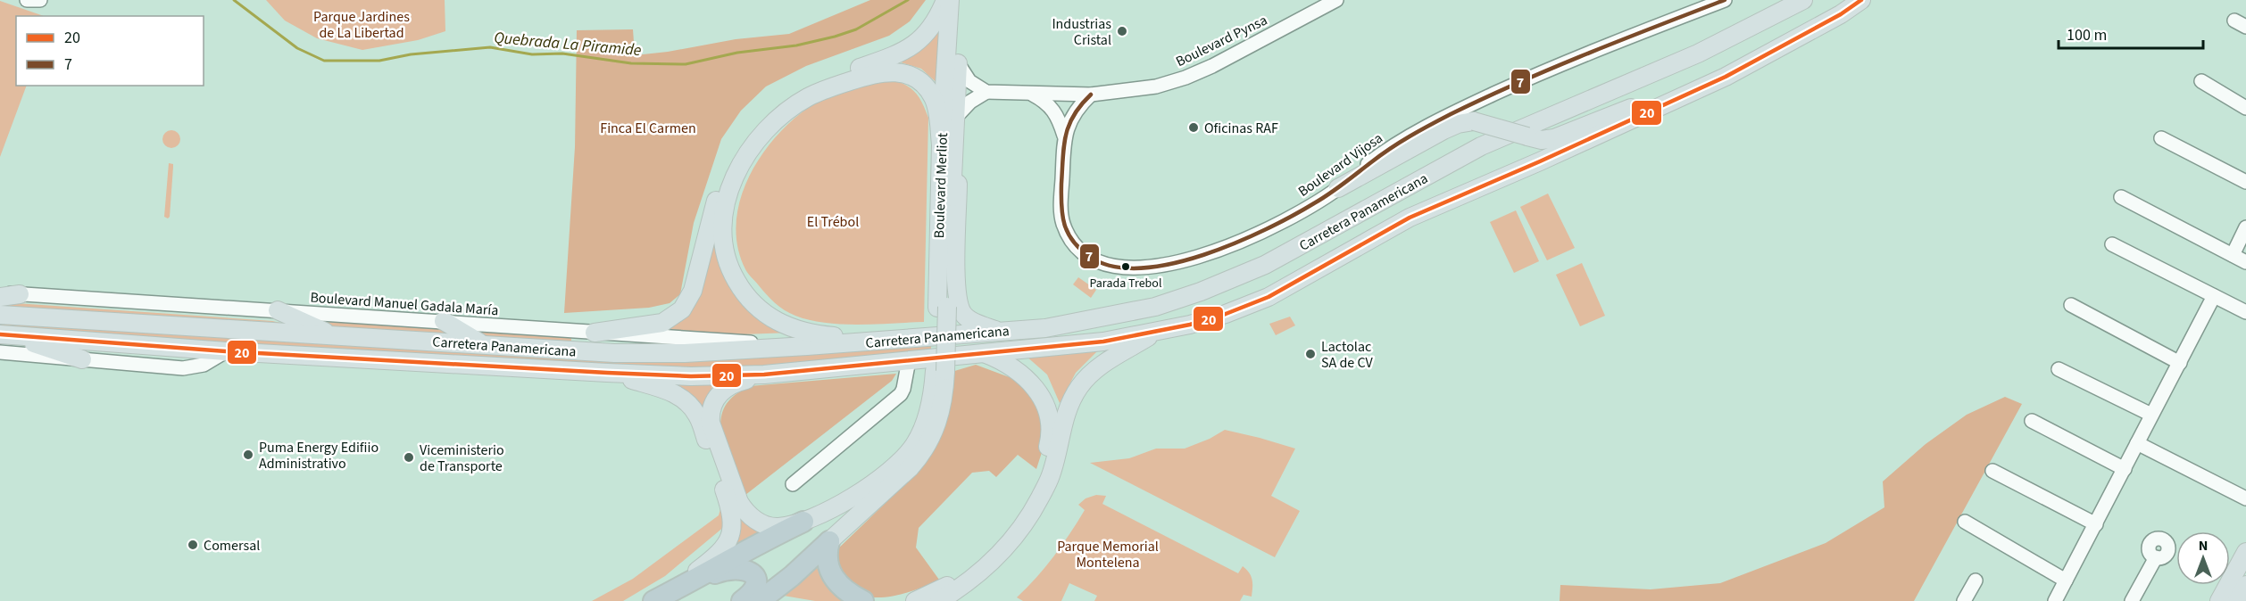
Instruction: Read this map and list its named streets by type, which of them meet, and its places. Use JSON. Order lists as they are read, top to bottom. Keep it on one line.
{"streets":{"main road":["Boulevard Merliot","Carretera Panamericana"],"street":["Boulevard Pynsa","Boulevard Vijosa","Boulevard Manuel Gadala María"]},"crossings":[["Boulevard Pynsa","Boulevard Vijosa"],["Carretera Panamericana","Boulevard Manuel Gadala María"]],"water":["Quebrada La Piramide"],"parks":["Parque Jardines de La Libertad","Finca El Carmen","El Trébol","Parque Memorial Montelena"],"places":["Industrias Cristal","Oficinas RAF","Parada Trebol","Lactolac SA de CV","Puma Energy Edifiio Administrativo","Viceministerio de Transporte","Comersal"],"lines":["transit line 20","transit line 7"],"legend":["20","7"],"scale_bar":"100 m","north":"top"}
